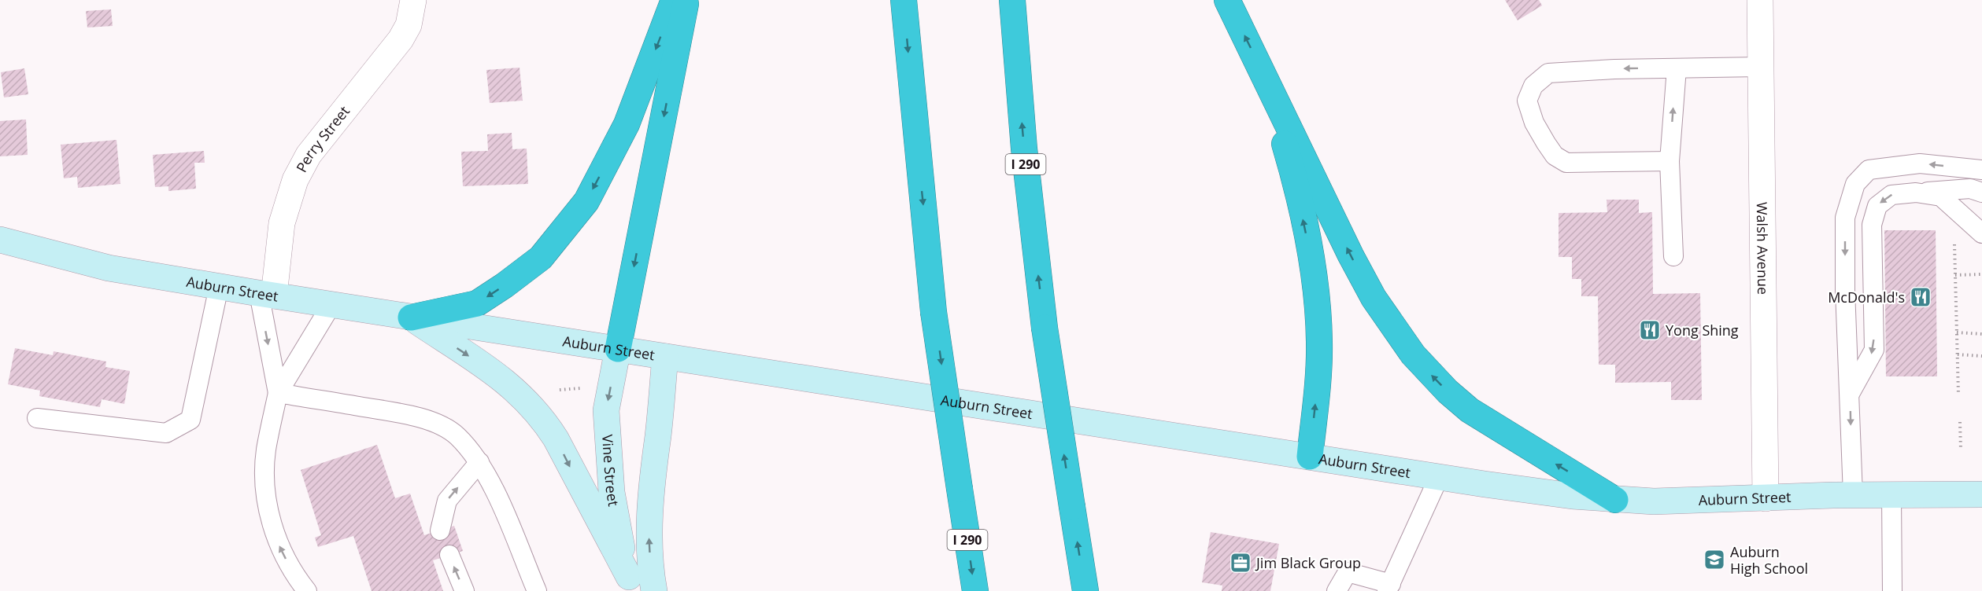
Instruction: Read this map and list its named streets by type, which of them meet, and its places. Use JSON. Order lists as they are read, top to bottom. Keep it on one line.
{"streets":{"highway":["I 290"],"main road":["Auburn Street","Vine Street"],"street":["Perry Street","Walsh Avenue"]},"crossings":[["Perry Street","Auburn Street"],["Walsh Avenue","Auburn Street"],["Auburn Street","Vine Street"]],"places":{"restaurant":["McDonald's","Yong Shing"],"school or university":["Auburn High School"],"office":["Jim Black Group"]}}
